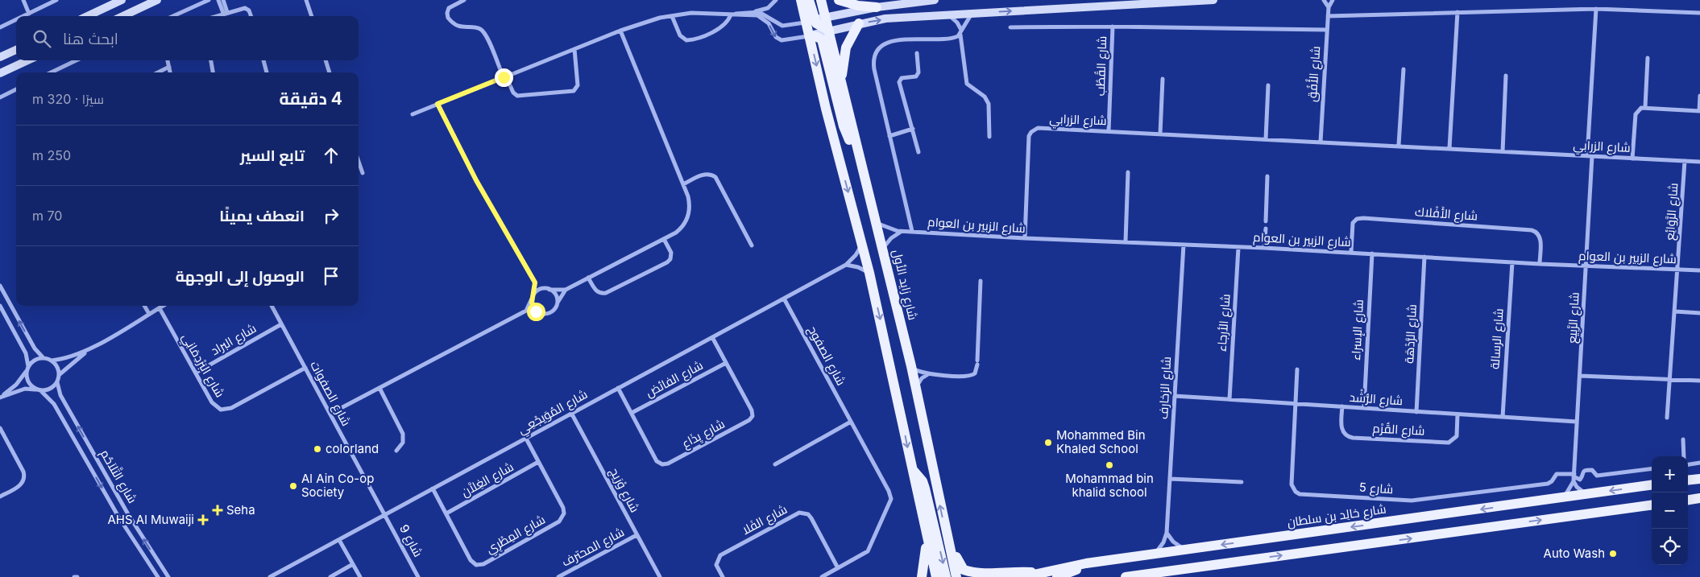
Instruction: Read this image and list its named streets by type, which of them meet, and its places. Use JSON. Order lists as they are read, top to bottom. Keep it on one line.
{"streets":{"main road":["شارع زايد الأول","شارع خالِد بن سلطان"],"street":["شارع القُطُب","شارع الأُفُق","شارع الزرابي","شارع الرَّوَائِع","شارع الأَفْلاك","شارع الزبير بن العوام","شارع الرَّبِيع","شارع الأرجاء","شارع الإسراء","شارع الرُّدْهَة","شارع الرسالة","شارع البراد","شارع الصفوح","شارع البَرْدِمَانِي","شارع الفائض","شارع الزخارف","شارع الصفوات","شارع الرُّشْد","شارع المُوَيجْعِي","شارع القُرْم","شارع يِذَاع","شارع التَّلاَحُم","شارع الغِلاَّن","شارع 5","شارع وْرَيج","شارع الفَلا","شارع المِطْرِي","شارع 9","شارع المحترف"]},"crossings":[["شارع القُطُب","شارع الزرابي"],["شارع الأُفُق","شارع الزرابي"],["شارع الزرابي","شارع الرَّوَائِع"],["شارع الزرابي","شارع الزبير بن العوام"],["شارع الزرابي","شارع الرَّبِيع"],["شارع الرَّوَائِع","شارع الزبير بن العوام"],["شارع الأَفْلاك","شارع الزبير بن العوام"],["شارع الزبير بن العوام","شارع زايد الأول"],["شارع الزبير بن العوام","شارع الرَّبِيع"],["شارع الزبير بن العوام","شارع الأرجاء"],["شارع الزبير بن العوام","شارع الإسراء"],["شارع الزبير بن العوام","شارع الرُّدْهَة"],["شارع الزبير بن العوام","شارع الرسالة"],["شارع الزبير بن العوام","شارع الزخارف"],["شارع الرَّبِيع","شارع الرُّشْد"],["شارع الرَّبِيع","شارع 5"],["شارع الرَّبِيع","شارع خالِد بن سلطان"],["شارع الأرجاء","شارع الرُّشْد"],["شارع الإسراء","شارع الرُّشْد"],["شارع الرُّدْهَة","شارع الرُّشْد"],["شارع الرسالة","شارع الرُّشْد"],["شارع البراد","شارع البَرْدِمَانِي"],["شارع البراد","شارع الصفوات"],["شارع الصفوح","شارع المُوَيجْعِي"],["شارع الصفوح","شارع الفَلا"],["شارع البَرْدِمَانِي","شارع الصفوات"],["شارع الفائض","شارع يِذَاع"],["شارع الزخارف","شارع الرُّشْد"],["شارع الزخارف","شارع خالِد بن سلطان"],["شارع الصفوات","شارع المُوَيجْعِي"],["شارع الصفوات","شارع 9"],["شارع الرُّشْد","شارع القُرْم"],["شارع الرُّشْد","شارع 5"],["شارع المُوَيجْعِي","شارع يِذَاع"],["شارع المُوَيجْعِي","شارع وْرَيج"],["شارع المُوَيجْعِي","شارع المِطْرِي"],["شارع المُوَيجْعِي","شارع 9"],["شارع الغِلاَّن","شارع المِطْرِي"],["شارع وْرَيج","شارع المحترف"]],"places":{"other":["Mohammed Bin Khaled School","colorland","Mohammad bin khalid school","Al Ain Co-op Society","Auto Wash"],"health":["Seha","AHS Al Muwaiji"]},"page":{"search":"ابحث هنا","heading":["4 دقيقة","سيرًا · 320 m"],"list":[["تابع السير","250 m"],["انعطف يمينًا","70 m"],"الوصول إلى الوجهة"],"map_buttons":["+","−"]}}
